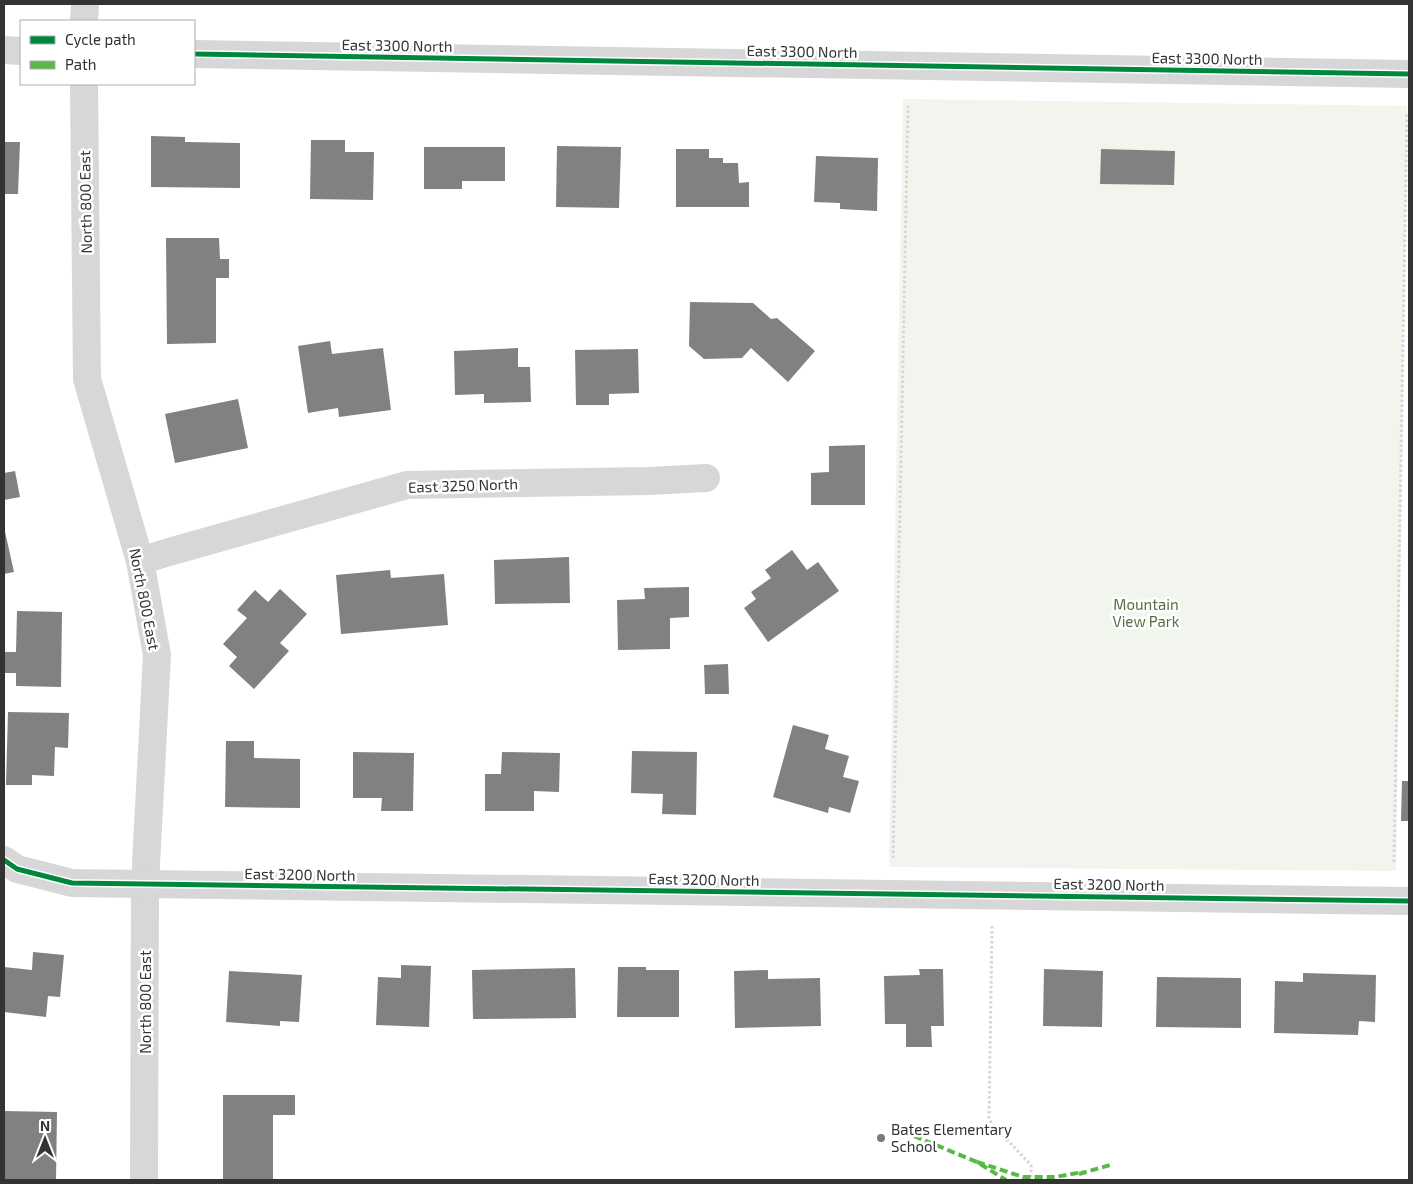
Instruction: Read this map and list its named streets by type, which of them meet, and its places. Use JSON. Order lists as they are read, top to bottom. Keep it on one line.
{"streets":{"street":["East 3300 North","North 800 East","East 3250 North","East 3200 North"]},"crossings":[["North 800 East","East 3250 North"],["North 800 East","East 3200 North"]],"parks":["Mountain View Park"],"places":["Bates Elementary School"],"legend":["Cycle path","Path"],"north":"top"}
